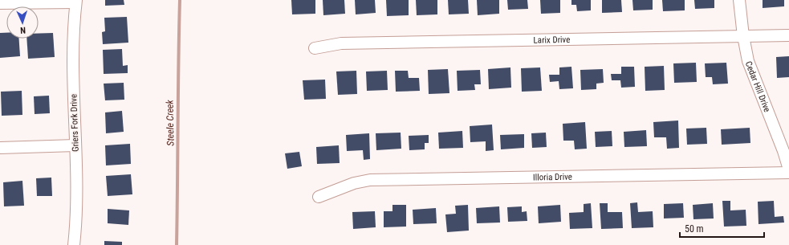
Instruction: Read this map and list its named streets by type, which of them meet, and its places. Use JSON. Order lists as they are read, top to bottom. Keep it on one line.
{"streets":{"street":["Larix Drive","Cedar Hill Drive","Griers Fork Drive","Illoria Drive"]},"crossings":[["Larix Drive","Cedar Hill Drive"]],"water":["Steele Creek"],"scale_bar":"50 m","north":"bottom"}
